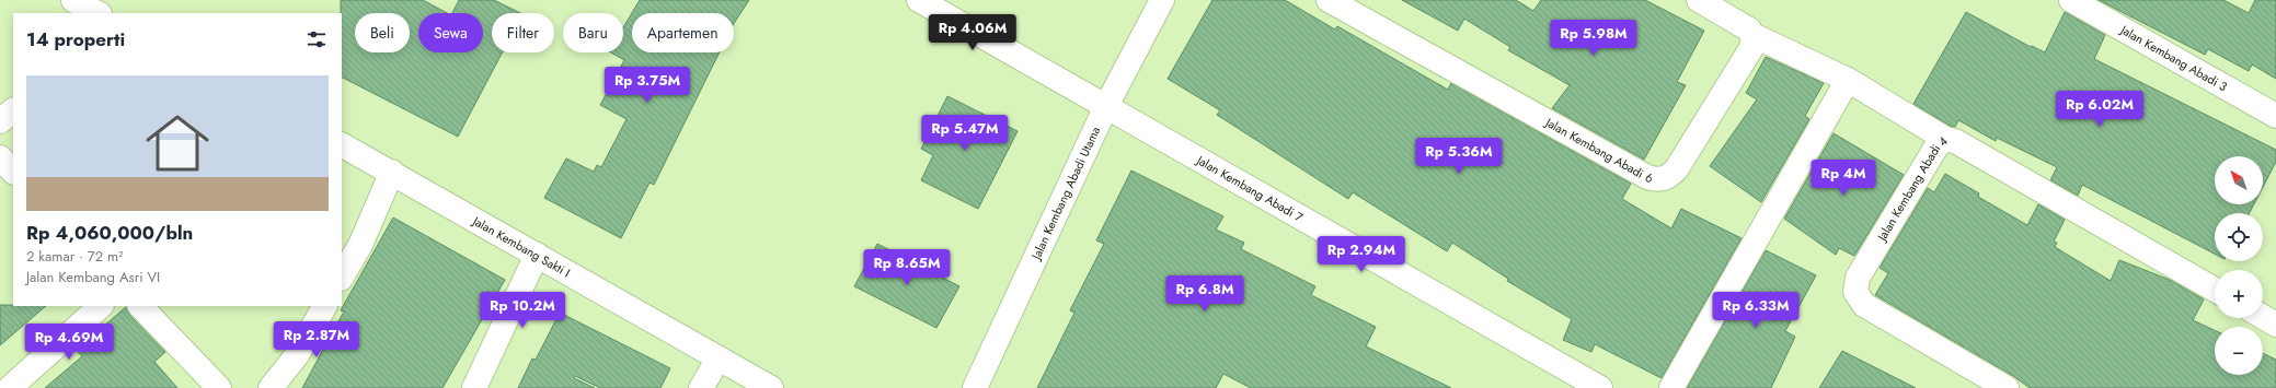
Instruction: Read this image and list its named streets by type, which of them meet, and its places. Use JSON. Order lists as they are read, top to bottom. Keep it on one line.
{"streets":{"street":["Jalan Kembang Abadi 3","Jalan Kembang Abadi 6","Jalan Kembang Abadi 7","Jalan Kembang Abadi 4","Jalan Kembang Abadi Utama","Jalan Kembang Sakti I"]},"crossings":[["Jalan Kembang Abadi 7","Jalan Kembang Abadi Utama"]],"north":"top left","page":{"chip":["Beli","Sewa","Filter","Baru","Apartemen"],"heading":"14 properti","price":["Rp 4.06M","Rp 5.98M","Rp 3.75M","Rp 6.02M","Rp 5.47M","Rp 5.36M","Rp 4M","Rp 2.94M","Rp 8.65M","Rp 6.8M","Rp 10.2M","Rp 6.33M","Rp 2.87M","Rp 4.69M"],"list":[{"name":"Rp 4,060,000/bln","note":"2 kamar · 72 m² · Jalan Kembang Asri VI"}],"map_buttons":["+","−"]}}
